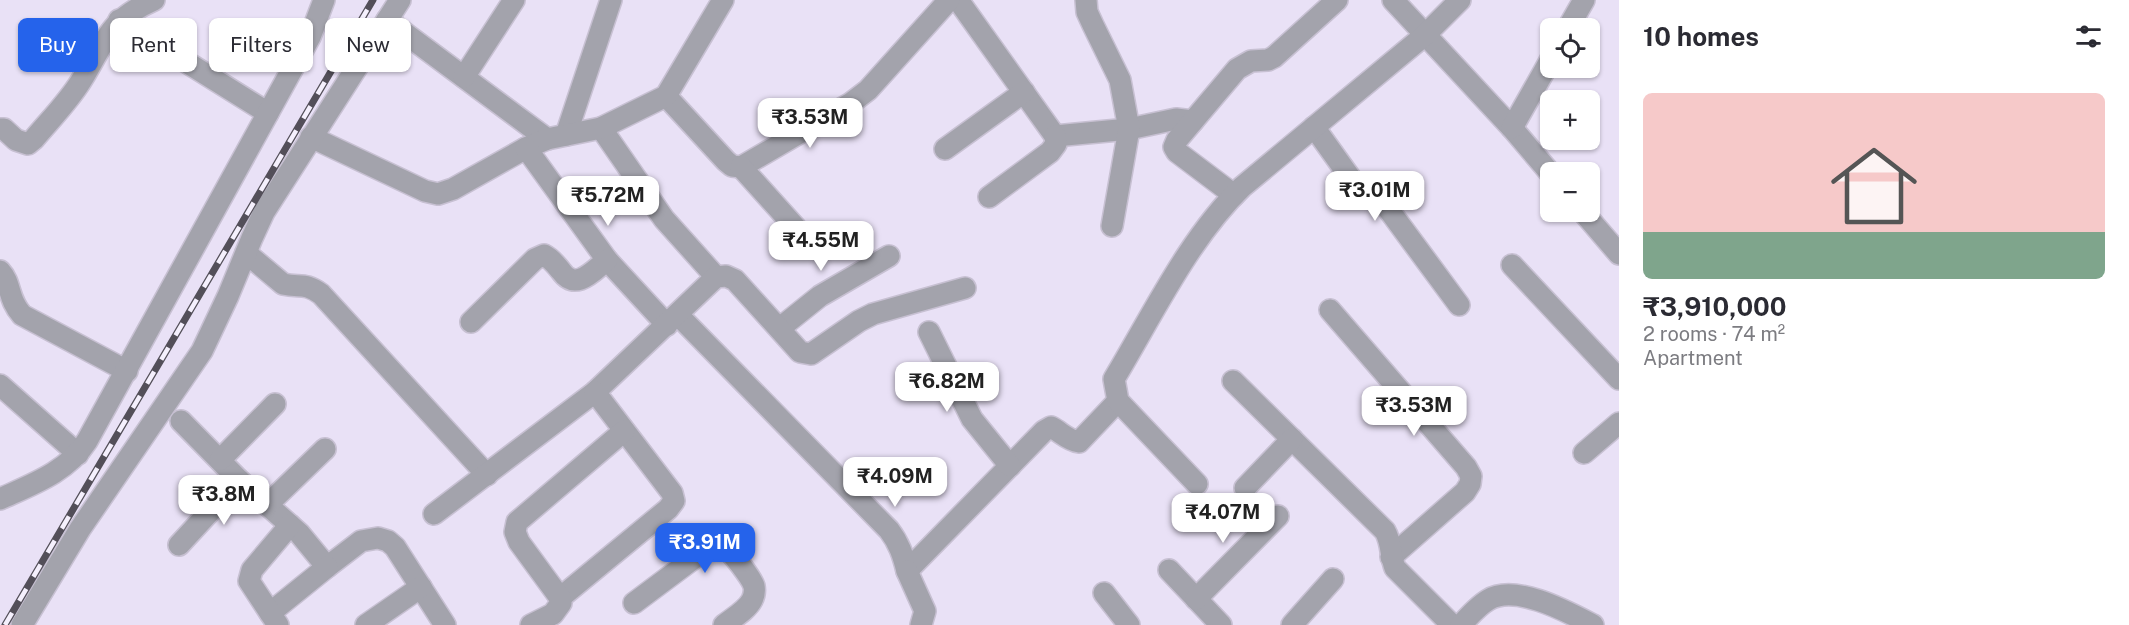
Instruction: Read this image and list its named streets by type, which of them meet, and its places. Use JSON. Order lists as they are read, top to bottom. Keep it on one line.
{"page":{"heading":"10 homes","map_buttons":["+","−"],"chip":["Buy","Rent","Filters","New"],"list":[{"name":"₹3,910,000","note":"2 rooms · 74 m² · Apartment"}],"price":["₹3.53M","₹3.01M","₹5.72M","₹4.55M","₹6.82M","₹3.53M","₹4.09M","₹3.8M","₹4.07M","₹3.91M"]}}
